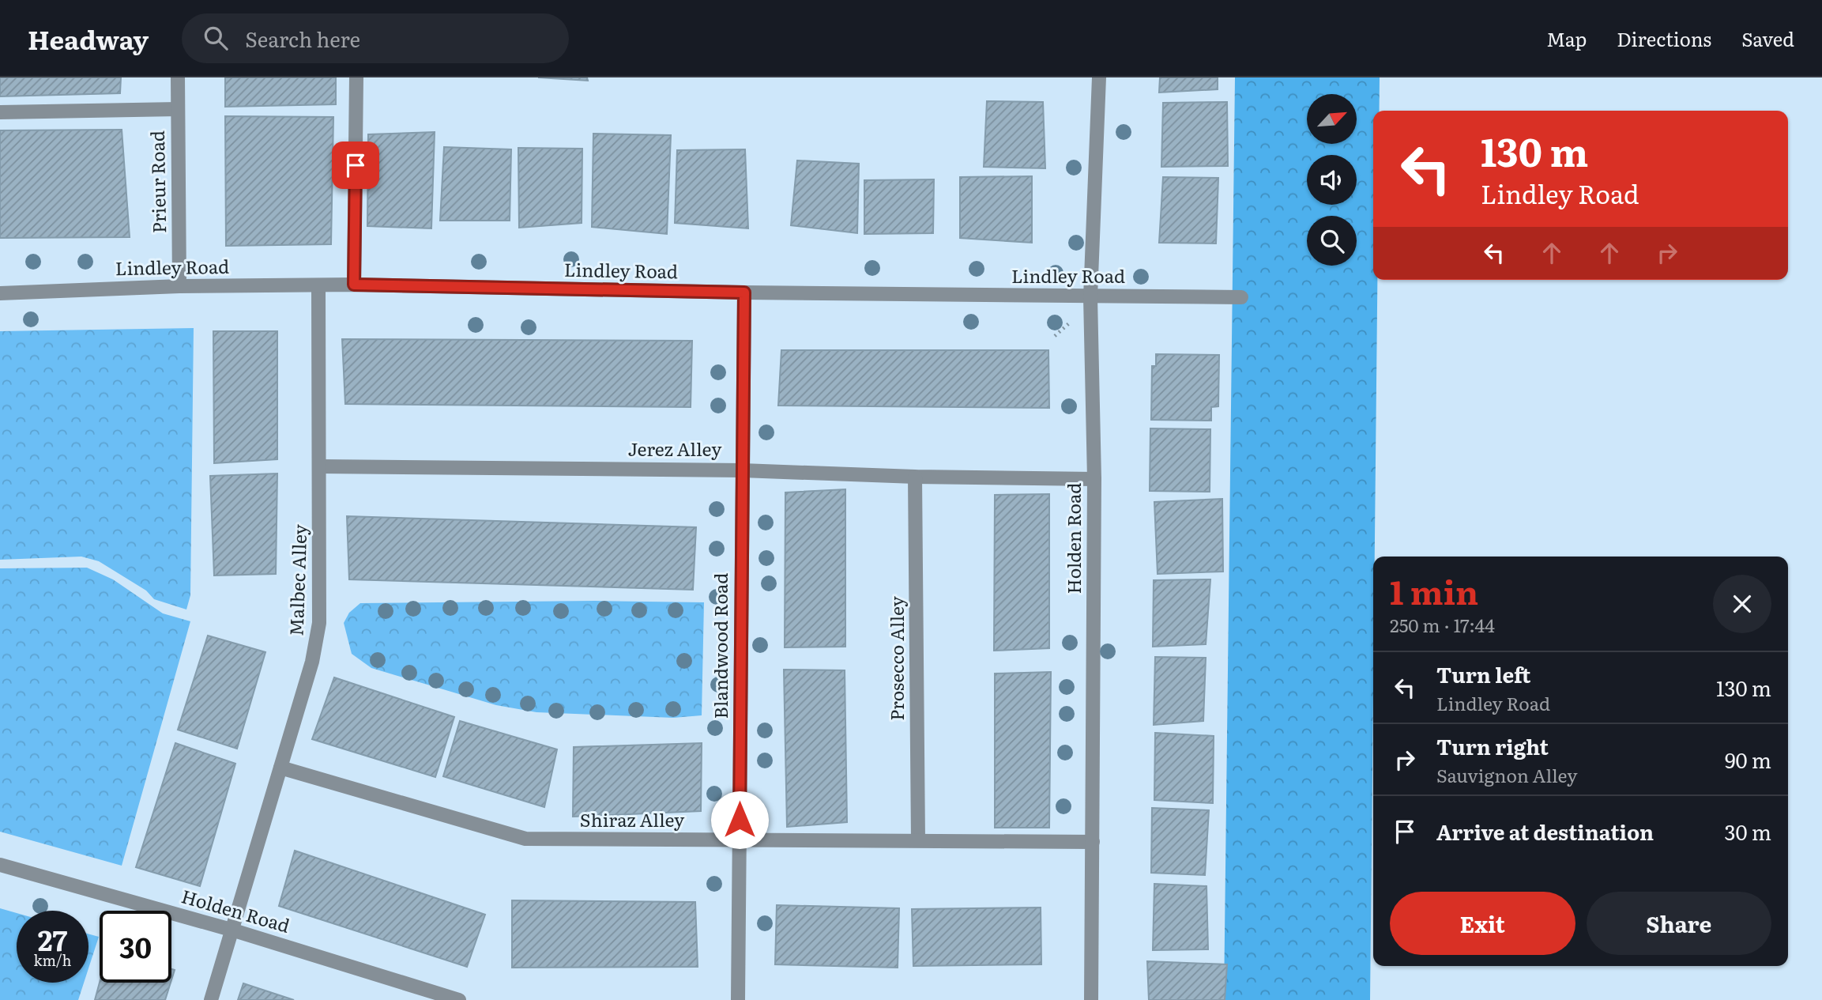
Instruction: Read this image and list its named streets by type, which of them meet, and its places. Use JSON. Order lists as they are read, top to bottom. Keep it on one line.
{"streets":{"street":["Prieur Road","Lindley Road","Jerez Alley","Holden Road","Malbec Alley","Blandwood Road","Prosecco Alley","Shiraz Alley"]},"crossings":[["Prieur Road","Lindley Road"],["Lindley Road","Holden Road"],["Lindley Road","Malbec Alley"],["Lindley Road","Blandwood Road"],["Jerez Alley","Holden Road"],["Jerez Alley","Malbec Alley"],["Jerez Alley","Blandwood Road"],["Jerez Alley","Prosecco Alley"],["Holden Road","Malbec Alley"],["Holden Road","Shiraz Alley"],["Malbec Alley","Shiraz Alley"],["Blandwood Road","Shiraz Alley"],["Prosecco Alley","Shiraz Alley"]],"north":"top right","page":{"header":"Headway","search":"Search here","nav":["Map","Directions","Saved"],"turn":["130 m","Lindley Road"],"heading":["1 min","250 m · 17:44"],"list":[{"name":"Turn left","note":"Lindley Road","value":"130 m"},{"name":"Turn right","note":"Sauvignon Alley","value":"90 m"},{"name":"Arrive at destination","value":"30 m"}],"buttons":["Exit","Share"],"speed":"27 km/h","limit":"30"}}
